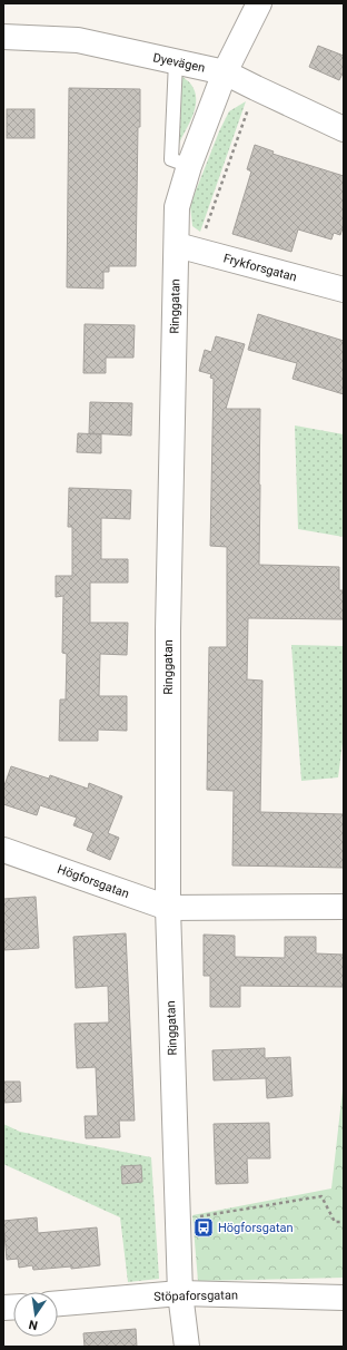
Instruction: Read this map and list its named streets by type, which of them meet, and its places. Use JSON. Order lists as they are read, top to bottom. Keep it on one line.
{"streets":{"street":["Dyevägen","Frykforsgatan","Ringgatan","Högforsgatan","Stöpaforsgatan"]},"crossings":[["Dyevägen","Ringgatan"],["Frykforsgatan","Ringgatan"],["Ringgatan","Högforsgatan"],["Ringgatan","Stöpaforsgatan"]],"places":{"bus stop":["Högforsgatan"]},"north":"bottom"}
